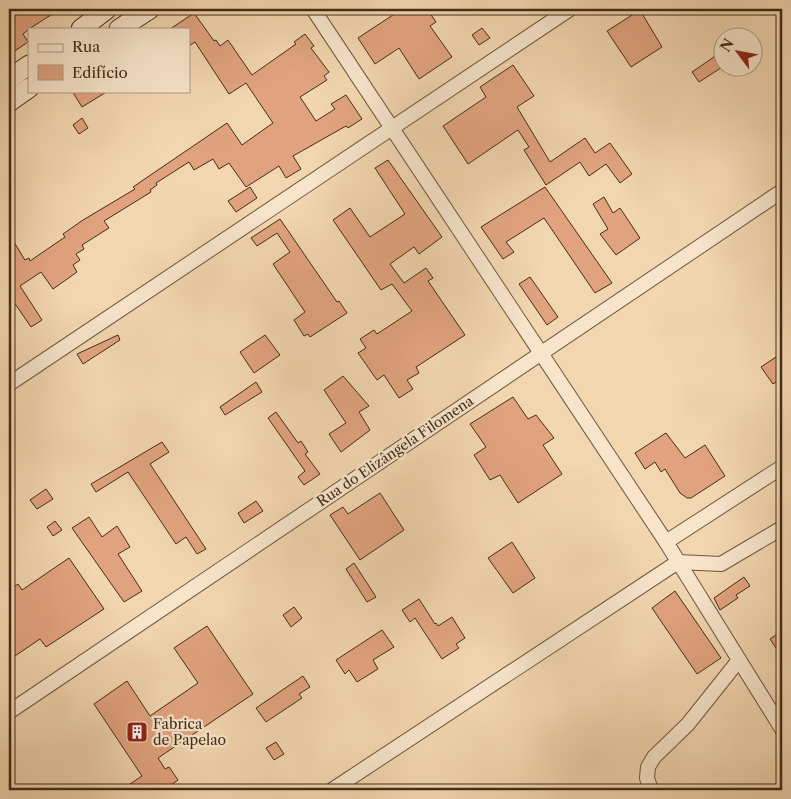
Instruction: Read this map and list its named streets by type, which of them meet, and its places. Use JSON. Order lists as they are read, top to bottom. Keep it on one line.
{"streets":{"street":["Rua do Elizângela Filomena"]},"places":{"building":["Fabrica de Papelao"]},"legend":["Rua","Edifício"],"north":"top left"}
